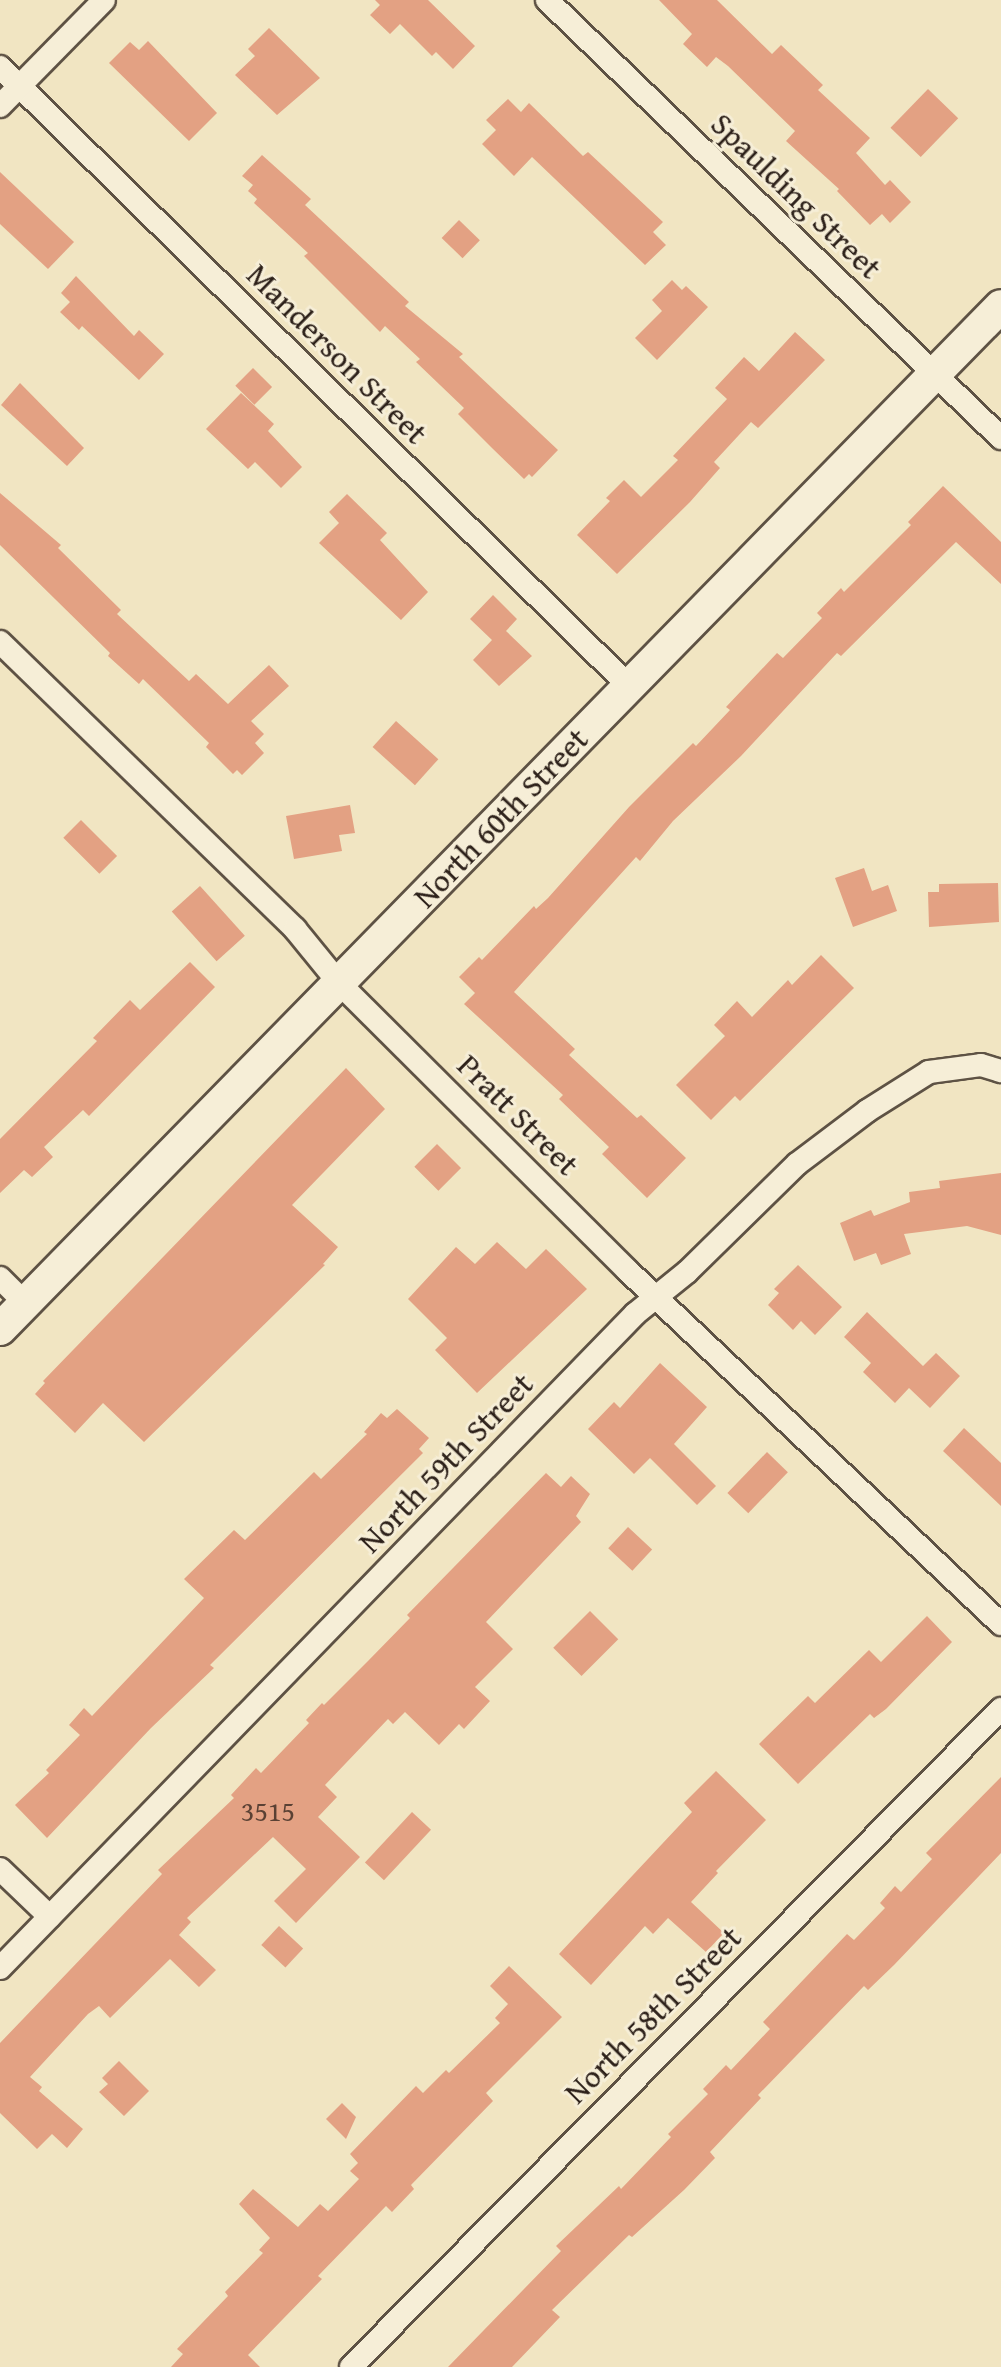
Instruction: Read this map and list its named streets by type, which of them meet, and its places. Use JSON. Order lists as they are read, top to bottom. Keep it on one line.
{"streets":{"main road":["North 60th Street"],"street":["Spaulding Street","Manderson Street","Pratt Street","North 59th Street","North 58th Street"]},"crossings":[["Spaulding Street","North 60th Street"],["Manderson Street","North 60th Street"],["North 60th Street","Pratt Street"],["Pratt Street","North 59th Street"]],"house_numbers":["3515"]}
